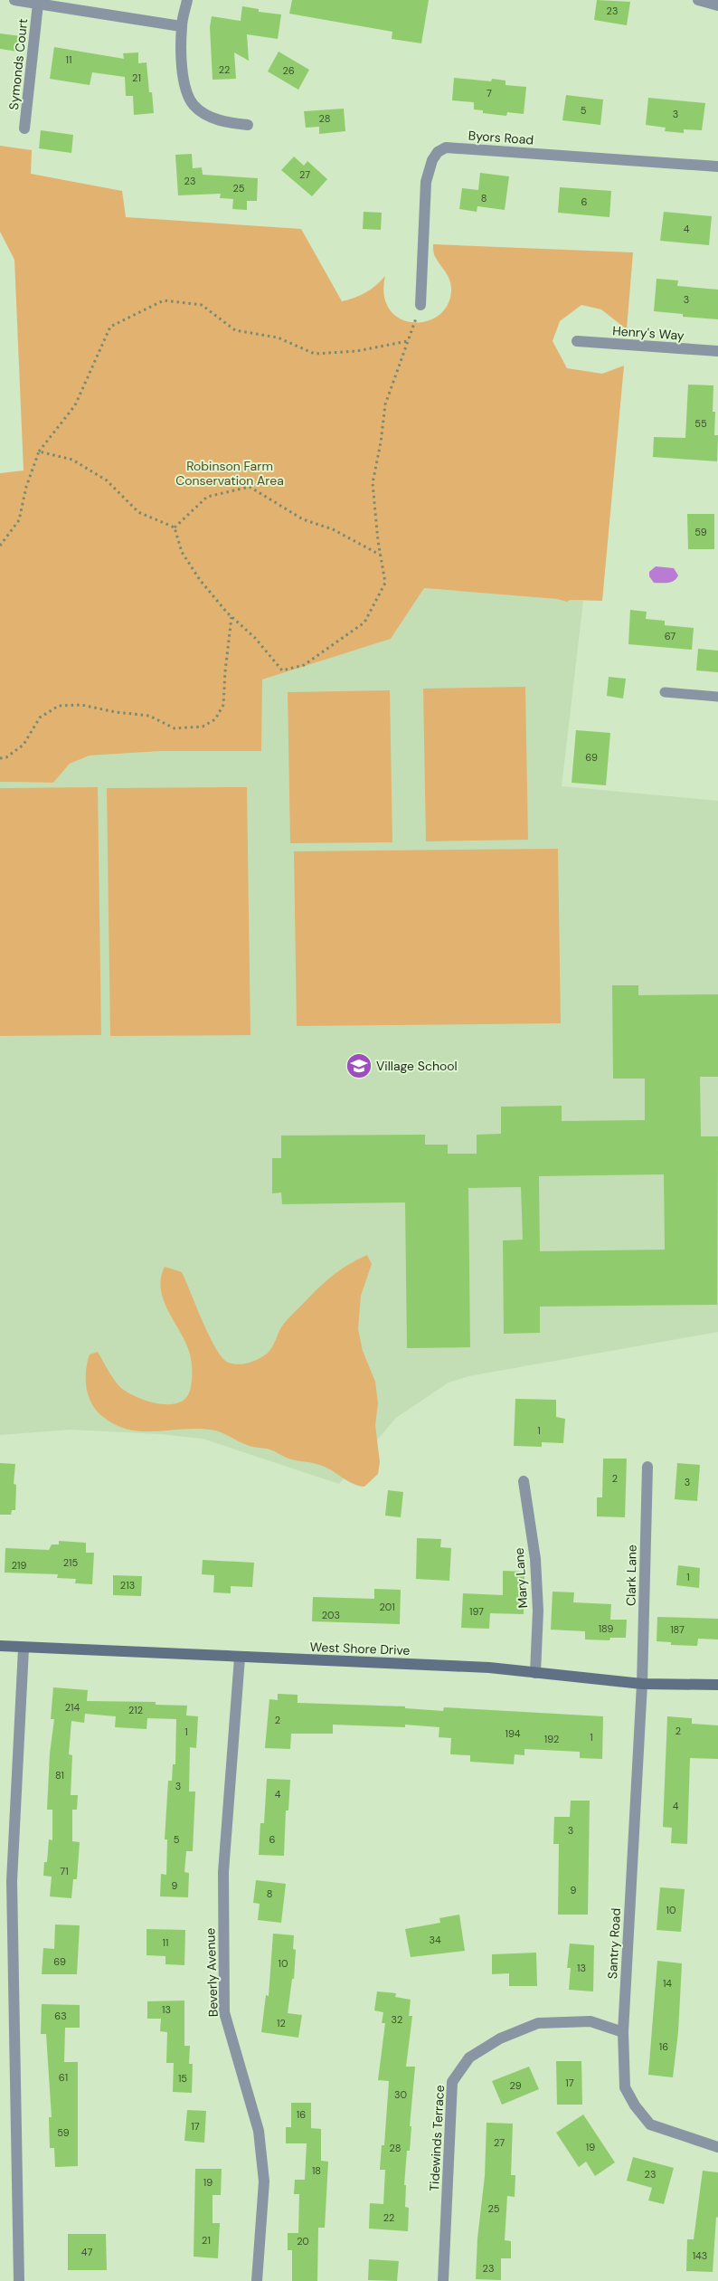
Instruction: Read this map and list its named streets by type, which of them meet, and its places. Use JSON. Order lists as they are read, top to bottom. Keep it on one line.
{"streets":{"main road":["West Shore Drive"],"street":["Symonds Court","Byors Road","Henry's Way","Clark Lane","Mary Lane","Santry Road","Beverly Avenue","Tidewinds Terrace"]},"crossings":[["Clark Lane","West Shore Drive"],["Clark Lane","Santry Road"],["Mary Lane","West Shore Drive"],["West Shore Drive","Santry Road"],["West Shore Drive","Beverly Avenue"],["Santry Road","Tidewinds Terrace"]],"parks":["Robinson Farm Conservation Area"],"places":{"school or university":["Village School"]},"house_numbers":["23","11","22","26","21","7","5","3","28","27","23","25","8","6","4","3","55","59","67","69","1","2","3","215","219","1","213","201","197","203","189","187","214","212","2","2","1","194","1","192","81","3","4","4","3","5","6","71","9","9","8","10","34","11","69","10","13","14","13","63","32","12","16","61","15","17","29","30","16","17","59","27","19","28","18","23","19","25","22","21","20","47","143","23"]}
